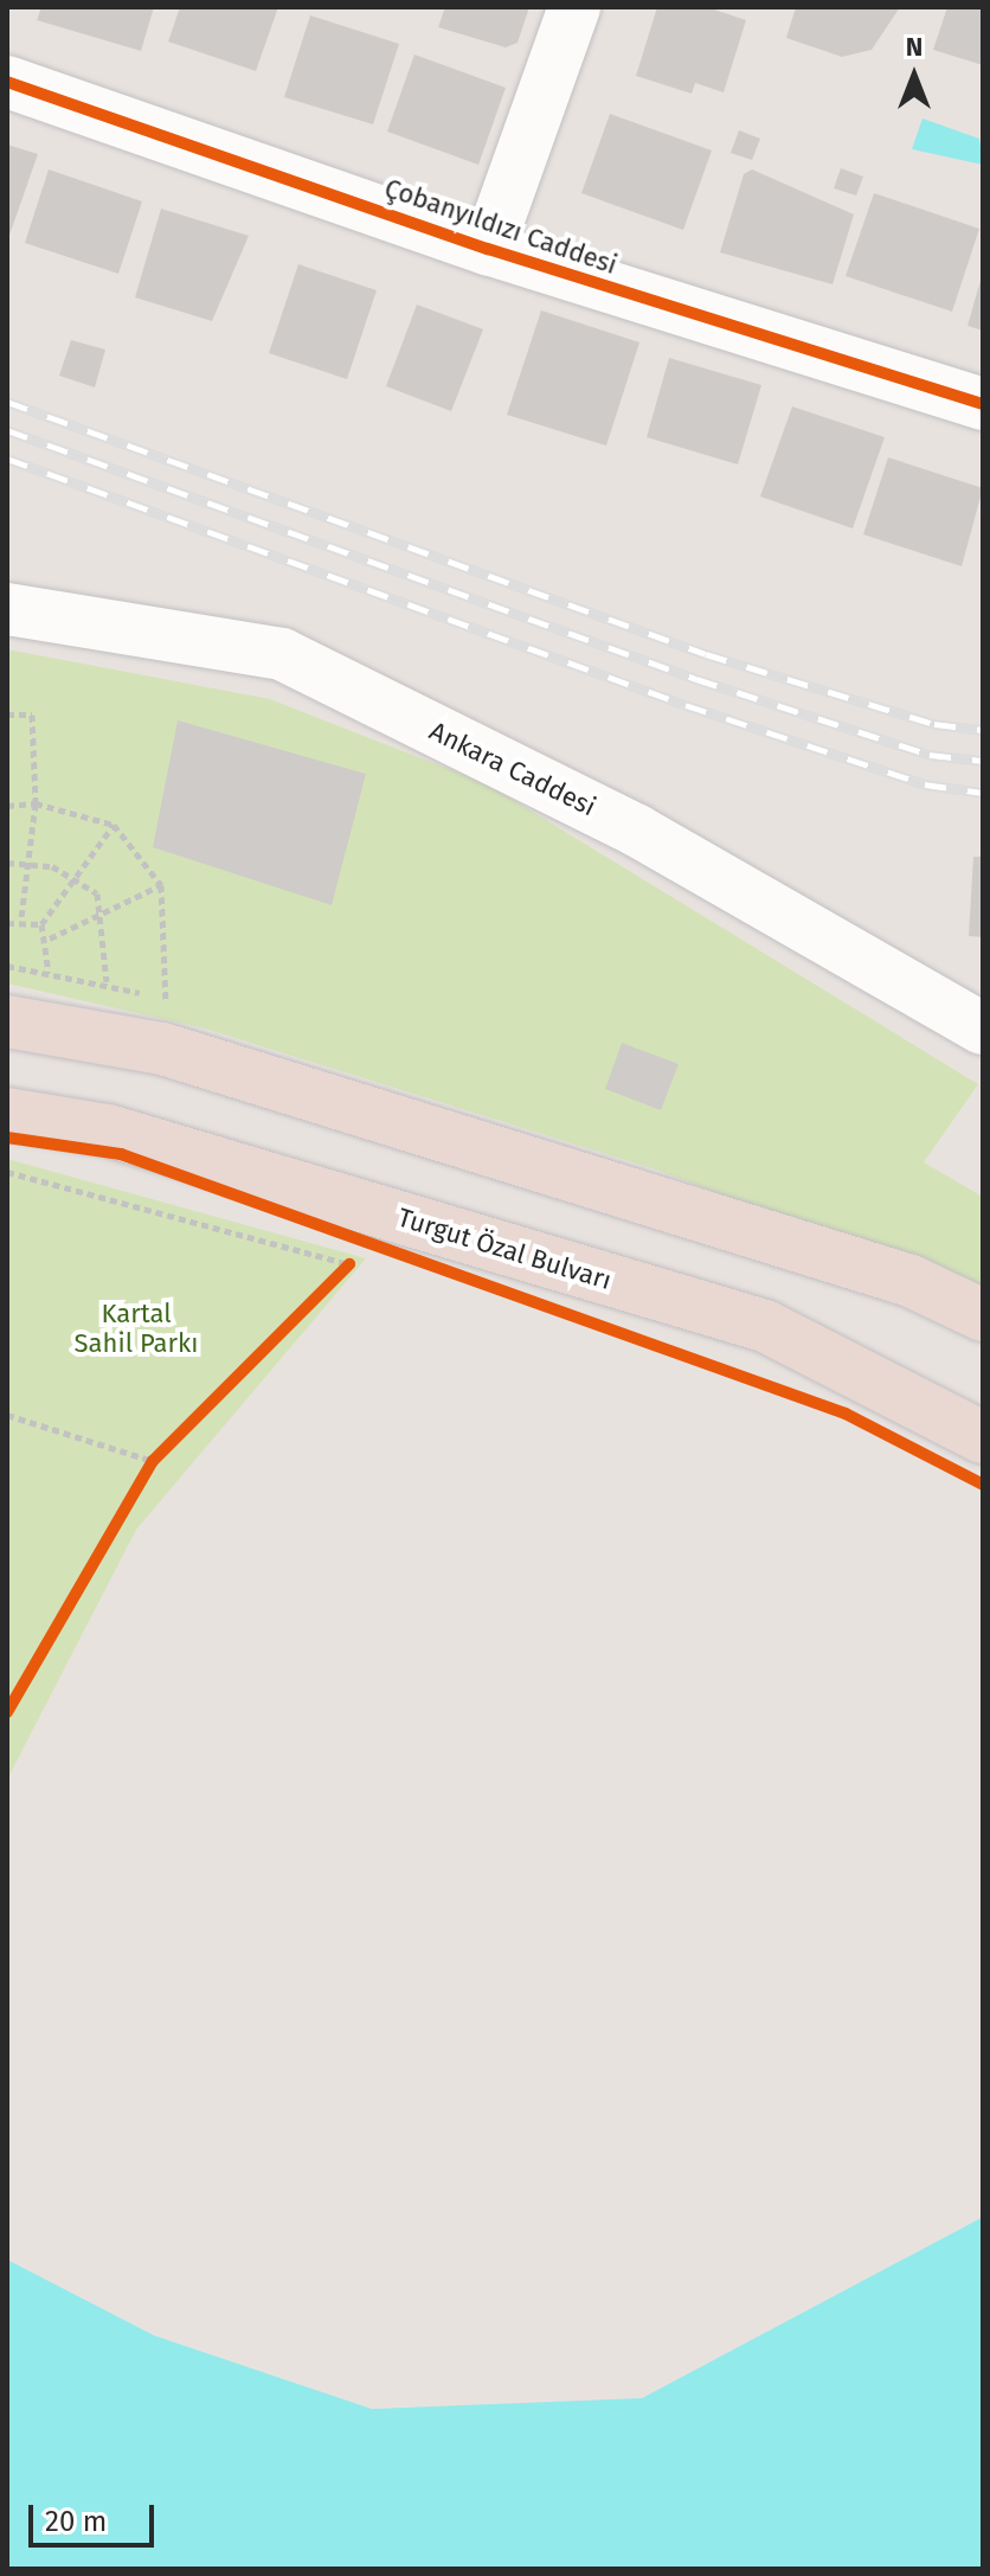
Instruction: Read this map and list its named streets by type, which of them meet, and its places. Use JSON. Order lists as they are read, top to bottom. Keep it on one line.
{"streets":{"highway":["Turgut Özal Bulvarı"],"street":["Çobanyıldızı Caddesi","Ankara Caddesi"]},"parks":["Kartal Sahil Parkı"],"scale_bar":"20 m","north":"top"}
